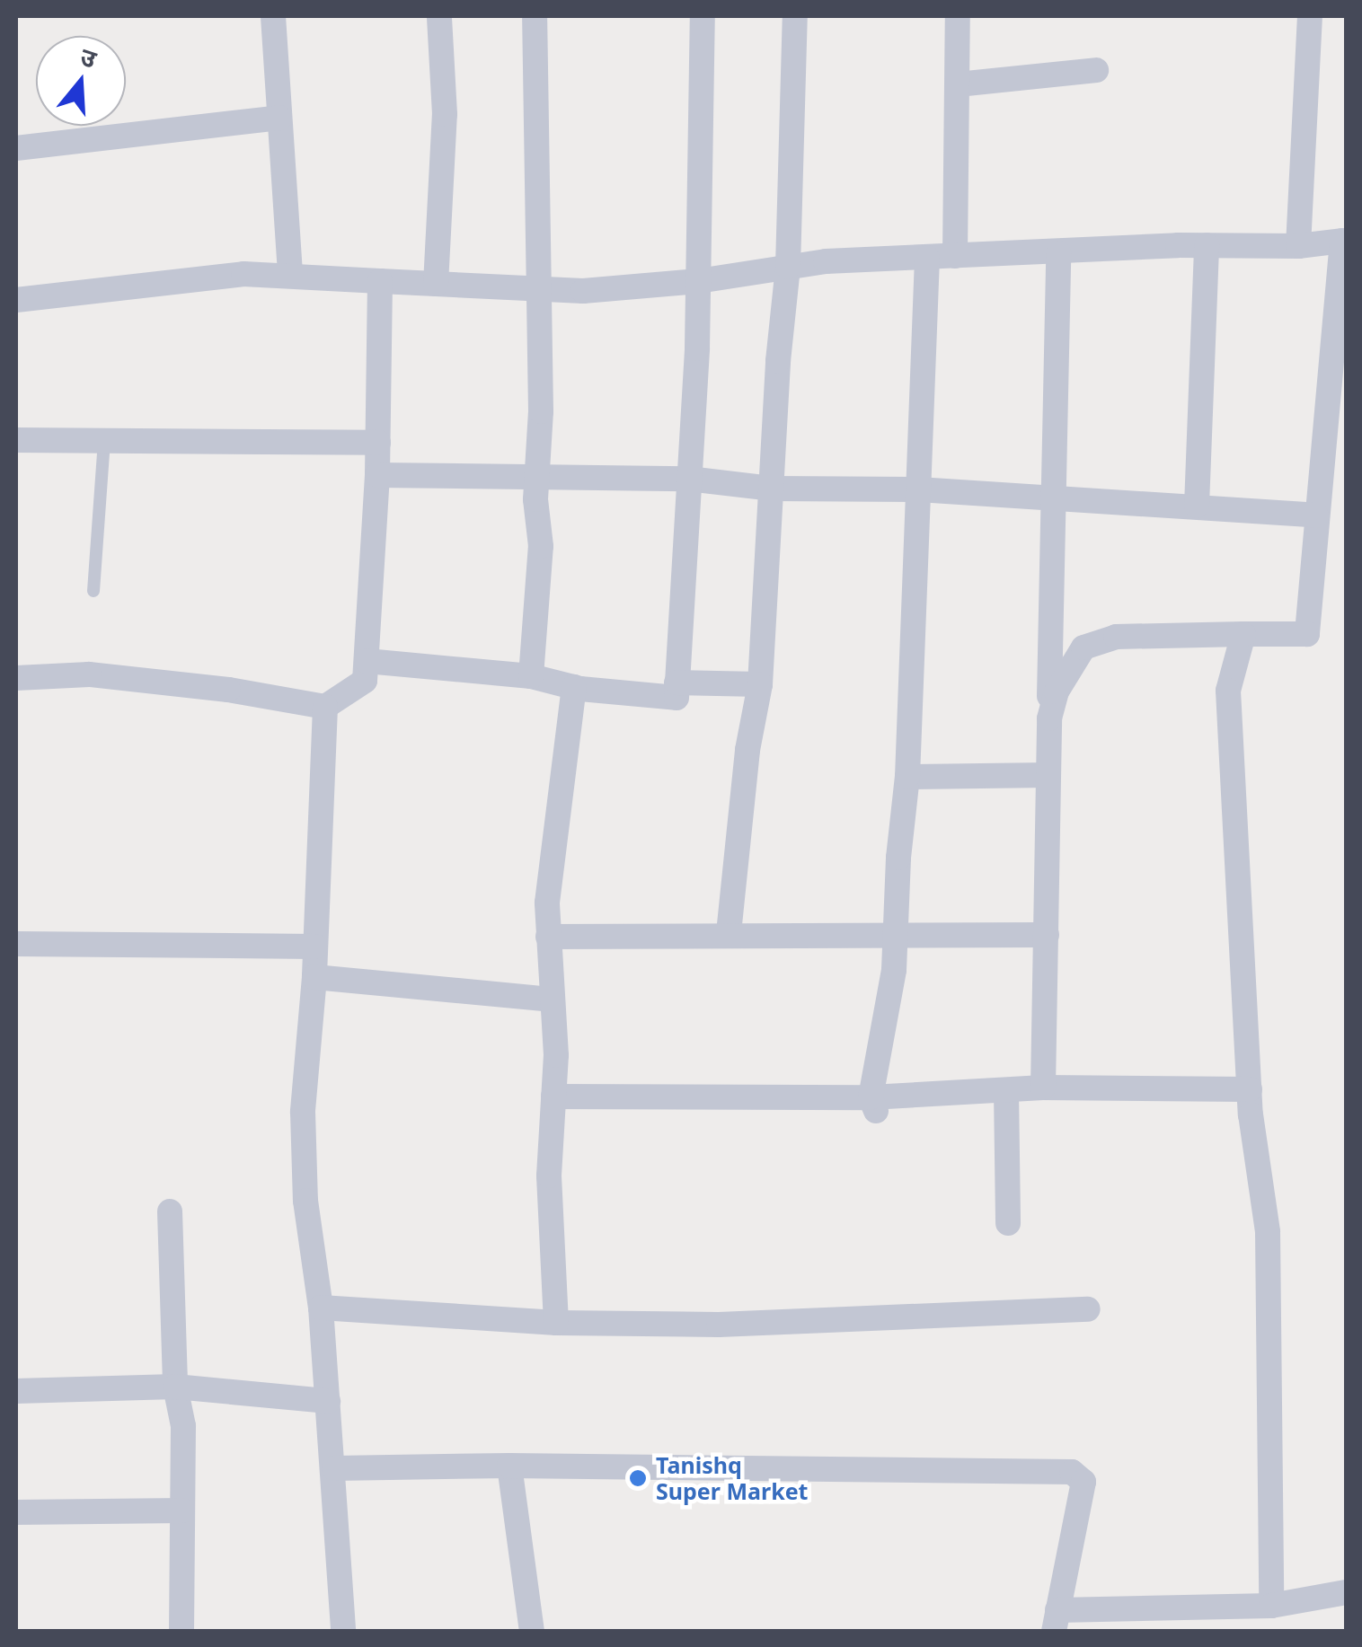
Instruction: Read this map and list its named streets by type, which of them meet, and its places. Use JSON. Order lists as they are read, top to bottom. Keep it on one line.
{"places":["Tanishq Super Market"],"north":"top"}
